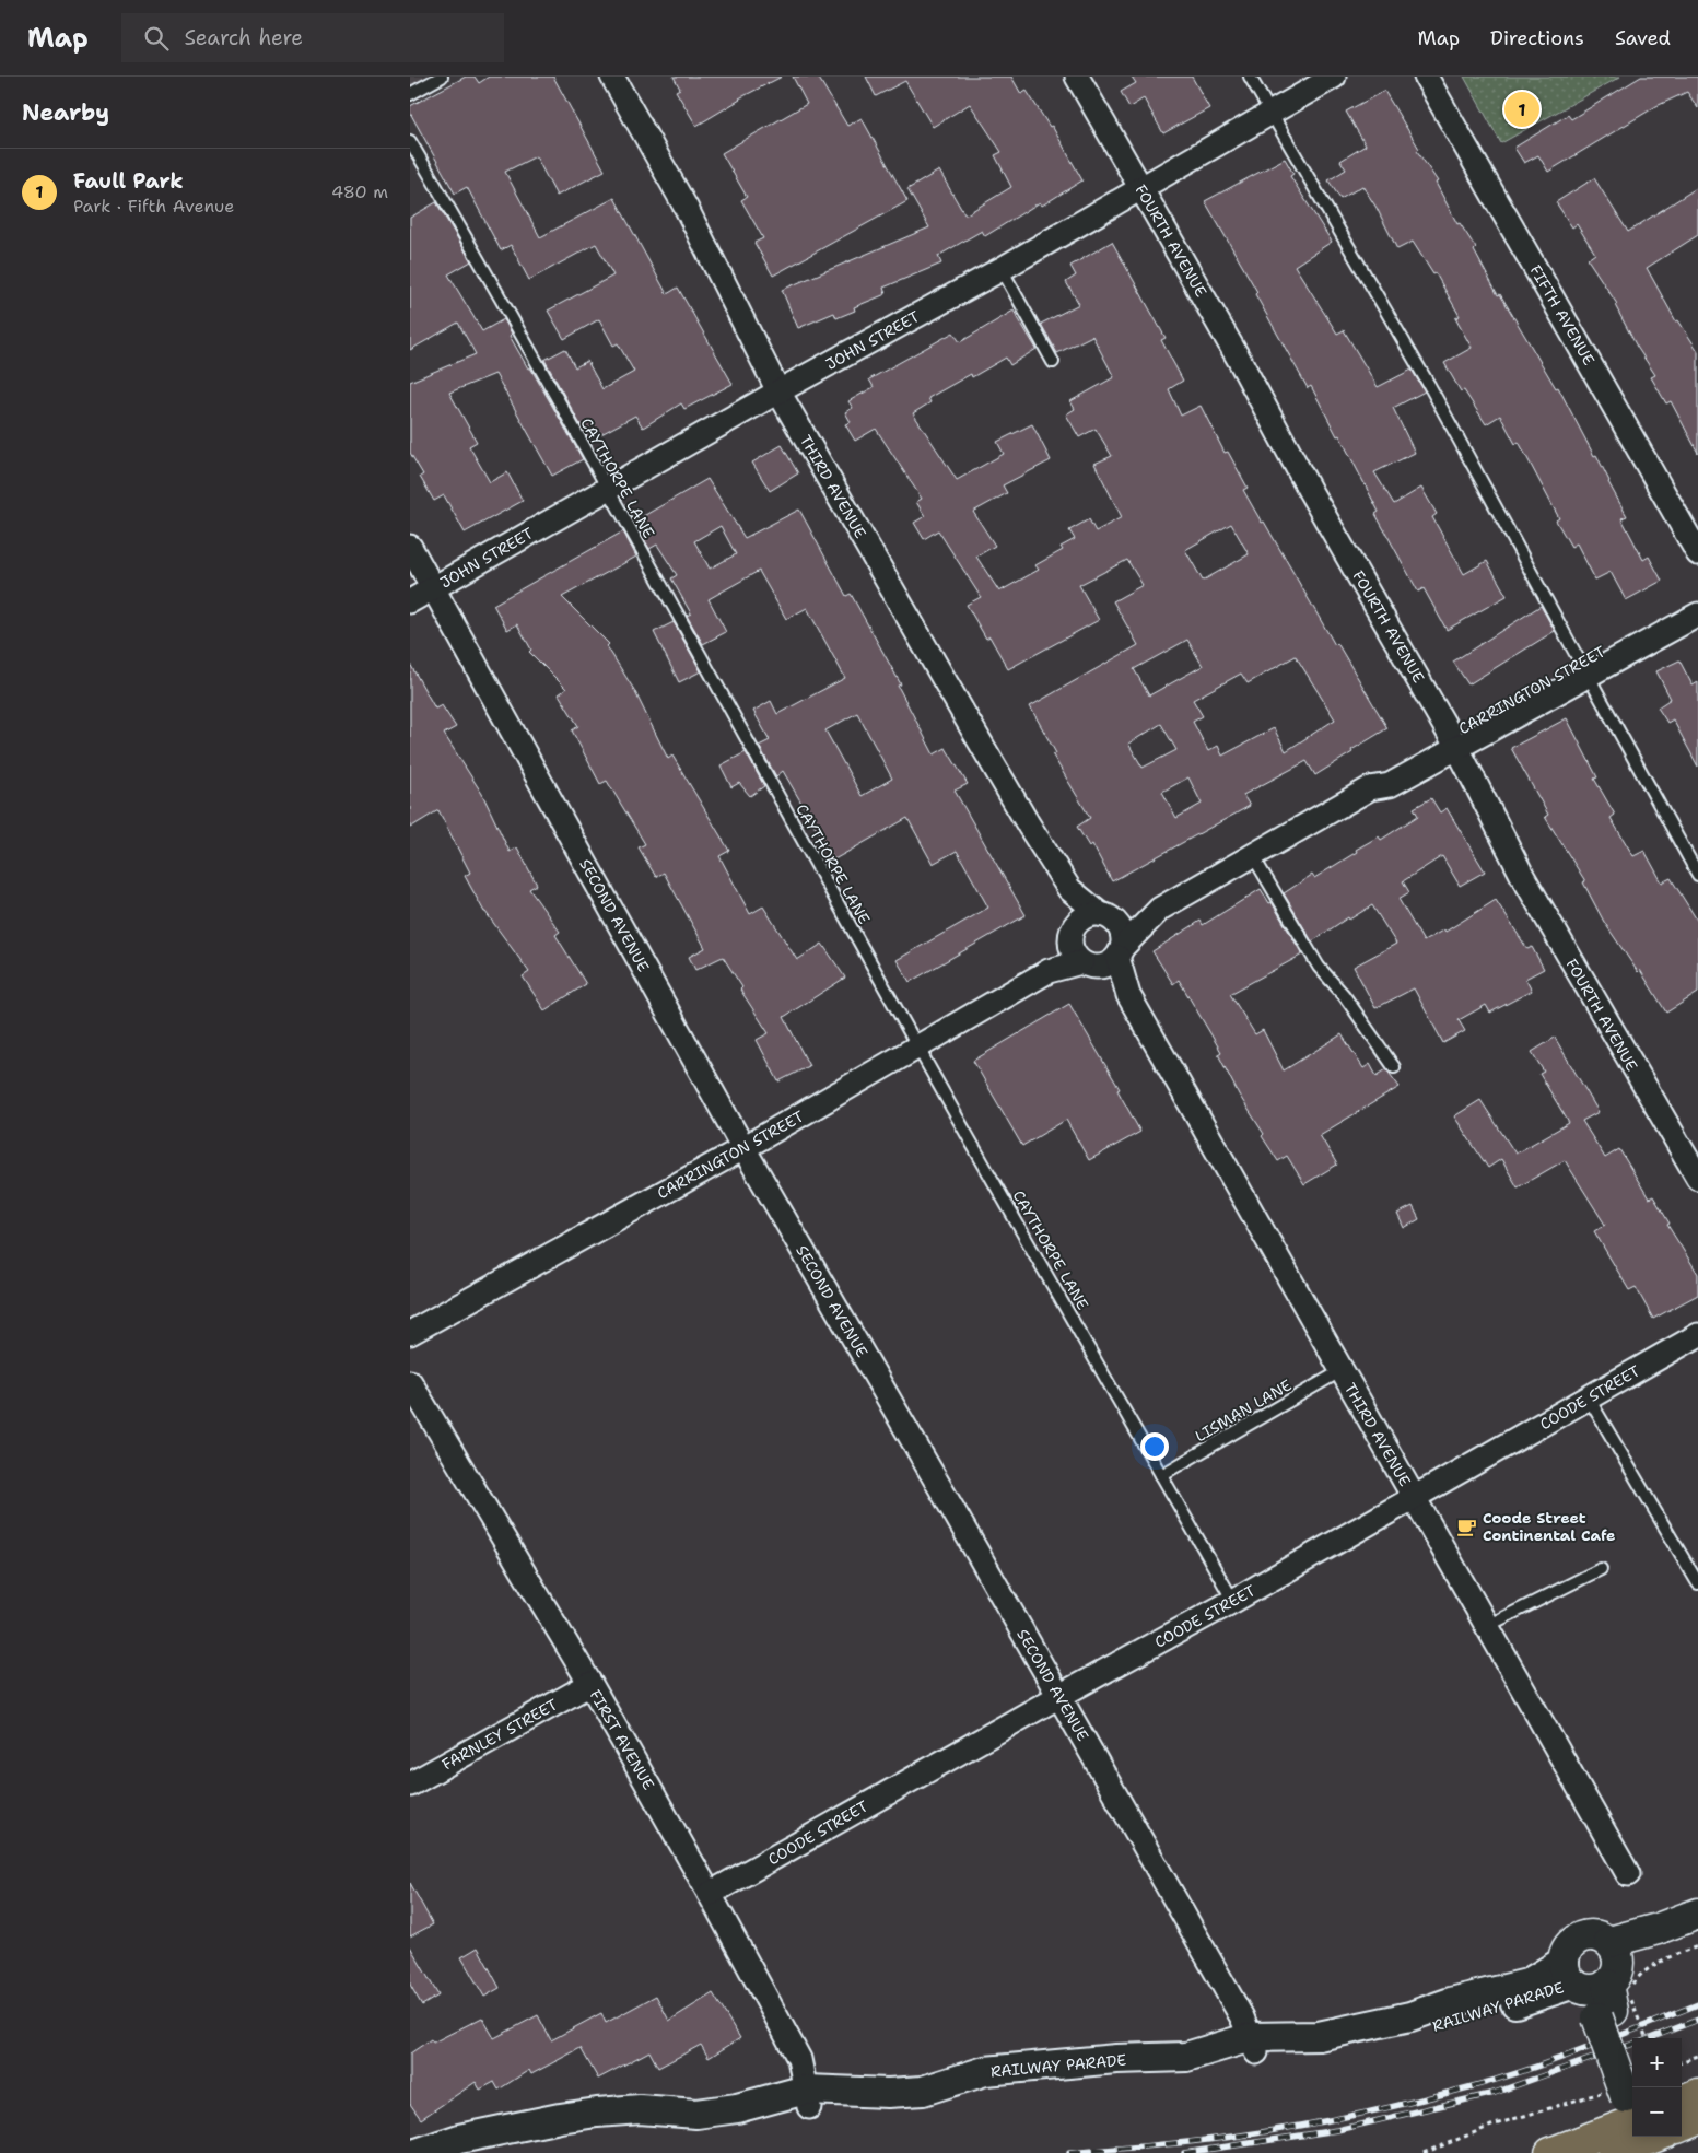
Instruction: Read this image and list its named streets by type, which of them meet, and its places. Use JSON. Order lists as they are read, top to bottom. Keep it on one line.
{"streets":{"main road":["RAILWAY PARADE"],"street":["FOURTH AVENUE","FIFTH AVENUE","JOHN STREET","THIRD AVENUE","CARRINGTON STREET","SECOND AVENUE","COODE STREET","FARNLEY STREET","FIRST AVENUE"],"lane":["CAYTHORPE LANE","LISMAN LANE"]},"crossings":[["FOURTH AVENUE","JOHN STREET"],["FOURTH AVENUE","CARRINGTON STREET"],["JOHN STREET","CAYTHORPE LANE"],["JOHN STREET","THIRD AVENUE"],["JOHN STREET","SECOND AVENUE"],["CAYTHORPE LANE","CARRINGTON STREET"],["CAYTHORPE LANE","COODE STREET"],["CAYTHORPE LANE","LISMAN LANE"],["THIRD AVENUE","CARRINGTON STREET"],["THIRD AVENUE","COODE STREET"],["THIRD AVENUE","LISMAN LANE"],["CARRINGTON STREET","SECOND AVENUE"],["SECOND AVENUE","COODE STREET"],["SECOND AVENUE","RAILWAY PARADE"],["COODE STREET","FIRST AVENUE"],["FARNLEY STREET","FIRST AVENUE"],["FIRST AVENUE","RAILWAY PARADE"]],"places":{"cafe":["Coode Street Continental Cafe"]},"page":{"header":"Map","search":"Search here","nav":["Map","Directions","Saved"],"heading":"Nearby","pins":"1","list":[{"mark":"1","name":"Faull Park","note":"Park · Fifth Avenue","value":"480 m"}],"map_buttons":["+","−"]}}
